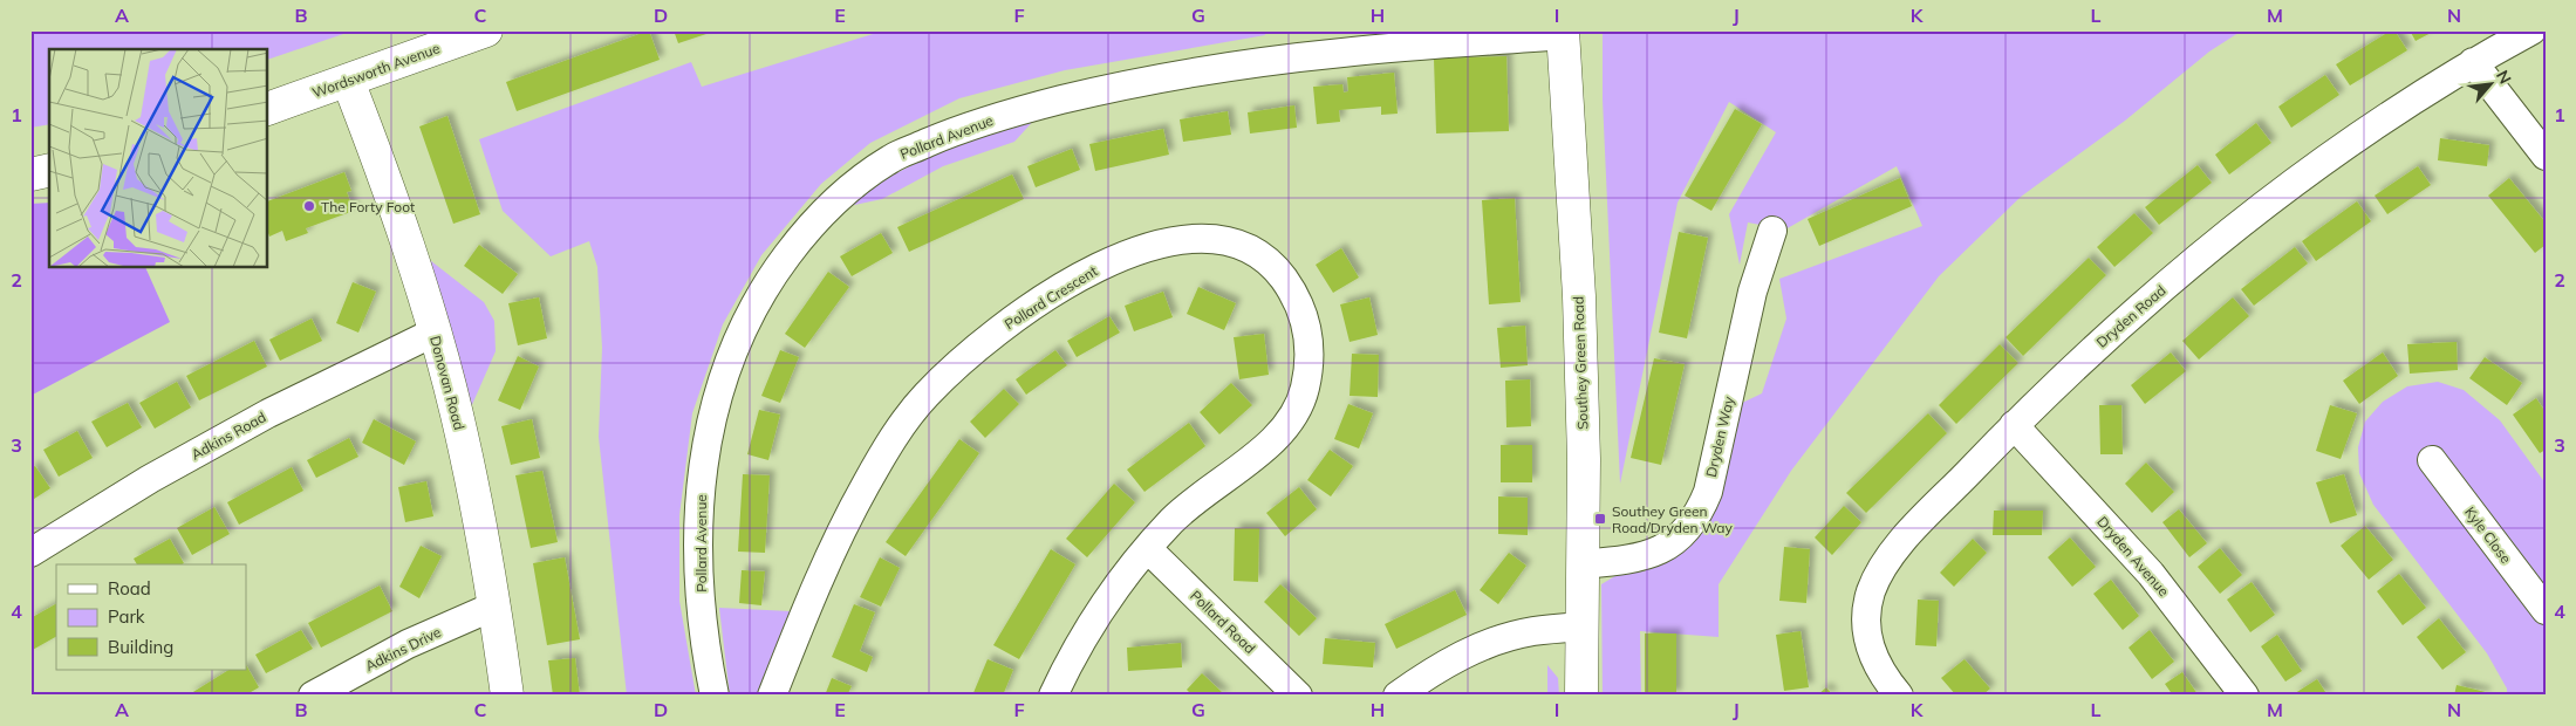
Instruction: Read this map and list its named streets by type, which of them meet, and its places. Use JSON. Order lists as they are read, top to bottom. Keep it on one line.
{"streets":{"street":["Wordsworth Avenue","Pollard Avenue","Pollard Crescent","Dryden Road","Southey Green Road","Donovan Road","Adkins Road","Dryden Way","Kyle Close","Dryden Avenue","Pollard Road","Adkins Drive"]},"crossings":[["Wordsworth Avenue","Donovan Road"],["Pollard Avenue","Southey Green Road"],["Pollard Crescent","Pollard Road"],["Dryden Road","Dryden Avenue"],["Southey Green Road","Dryden Way"],["Donovan Road","Adkins Road"],["Donovan Road","Adkins Drive"]],"places":{"other":["The Forty Foot"],"transit":["Southey Green Road/Dryden Way"]},"legend":["Road","Park","Building"],"north":"top right","grid":{"columns":["A","B","C","D","E","F","G","H","I","J","K","L","M","N"],"rows":["1","2","3","4"]}}
